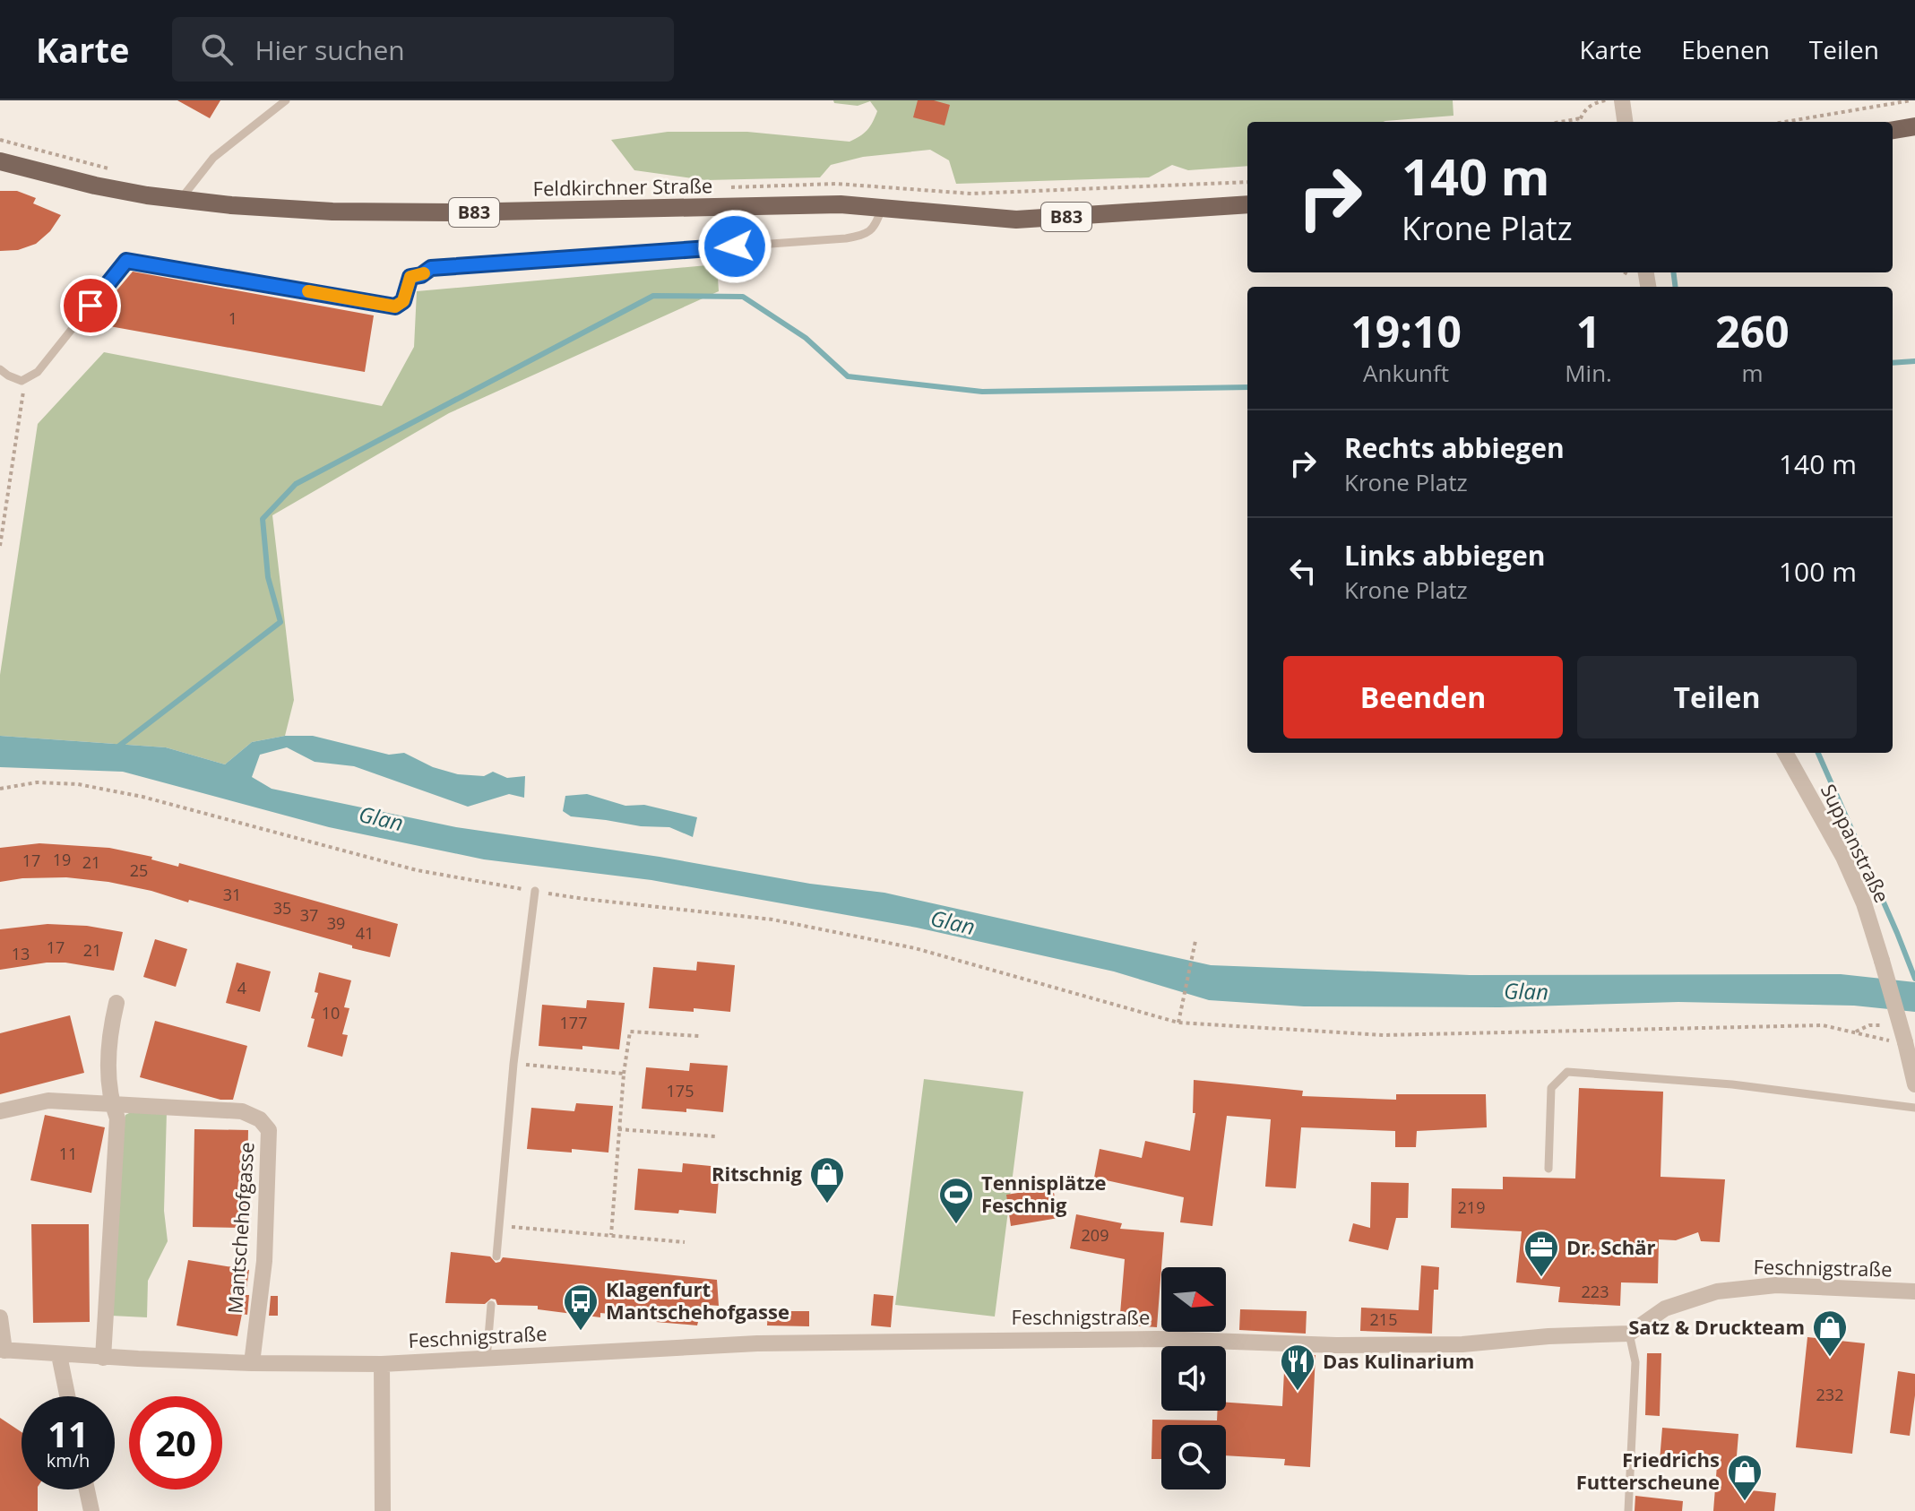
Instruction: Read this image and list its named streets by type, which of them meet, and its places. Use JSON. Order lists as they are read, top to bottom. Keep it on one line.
{"streets":{"main road":["Feldkirchner Straße","B83"],"street":["Suppanstraße","Mantschehofgasse","Feschnigstraße"]},"water":["Glan"],"places":{"shop":["Ritschnig","Satz & Druckteam","Friedrichs Futterscheune"],"sports":["Tennisplätze Feschnig"],"office":["Dr. Schär"],"bus stop":["Klagenfurt Mantschehofgasse"],"restaurant":["Das Kulinarium"]},"house_numbers":["1","19","17","21","25","31","35","37","39","41","17","21","13","4","10","177","175","11","219","209","223","215","232"],"north":"right","page":{"header":"Karte","search":"Hier suchen","nav":["Karte","Ebenen","Teilen"],"turn":["140 m","Krone Platz"],"eta":["19:10","Ankunft","1","Min.","260","m"],"list":[{"name":"Rechts abbiegen","note":"Krone Platz","value":"140 m"},{"name":"Links abbiegen","note":"Krone Platz","value":"100 m"}],"buttons":["Beenden","Teilen"],"speed":"11 km/h","limit":"20"}}
